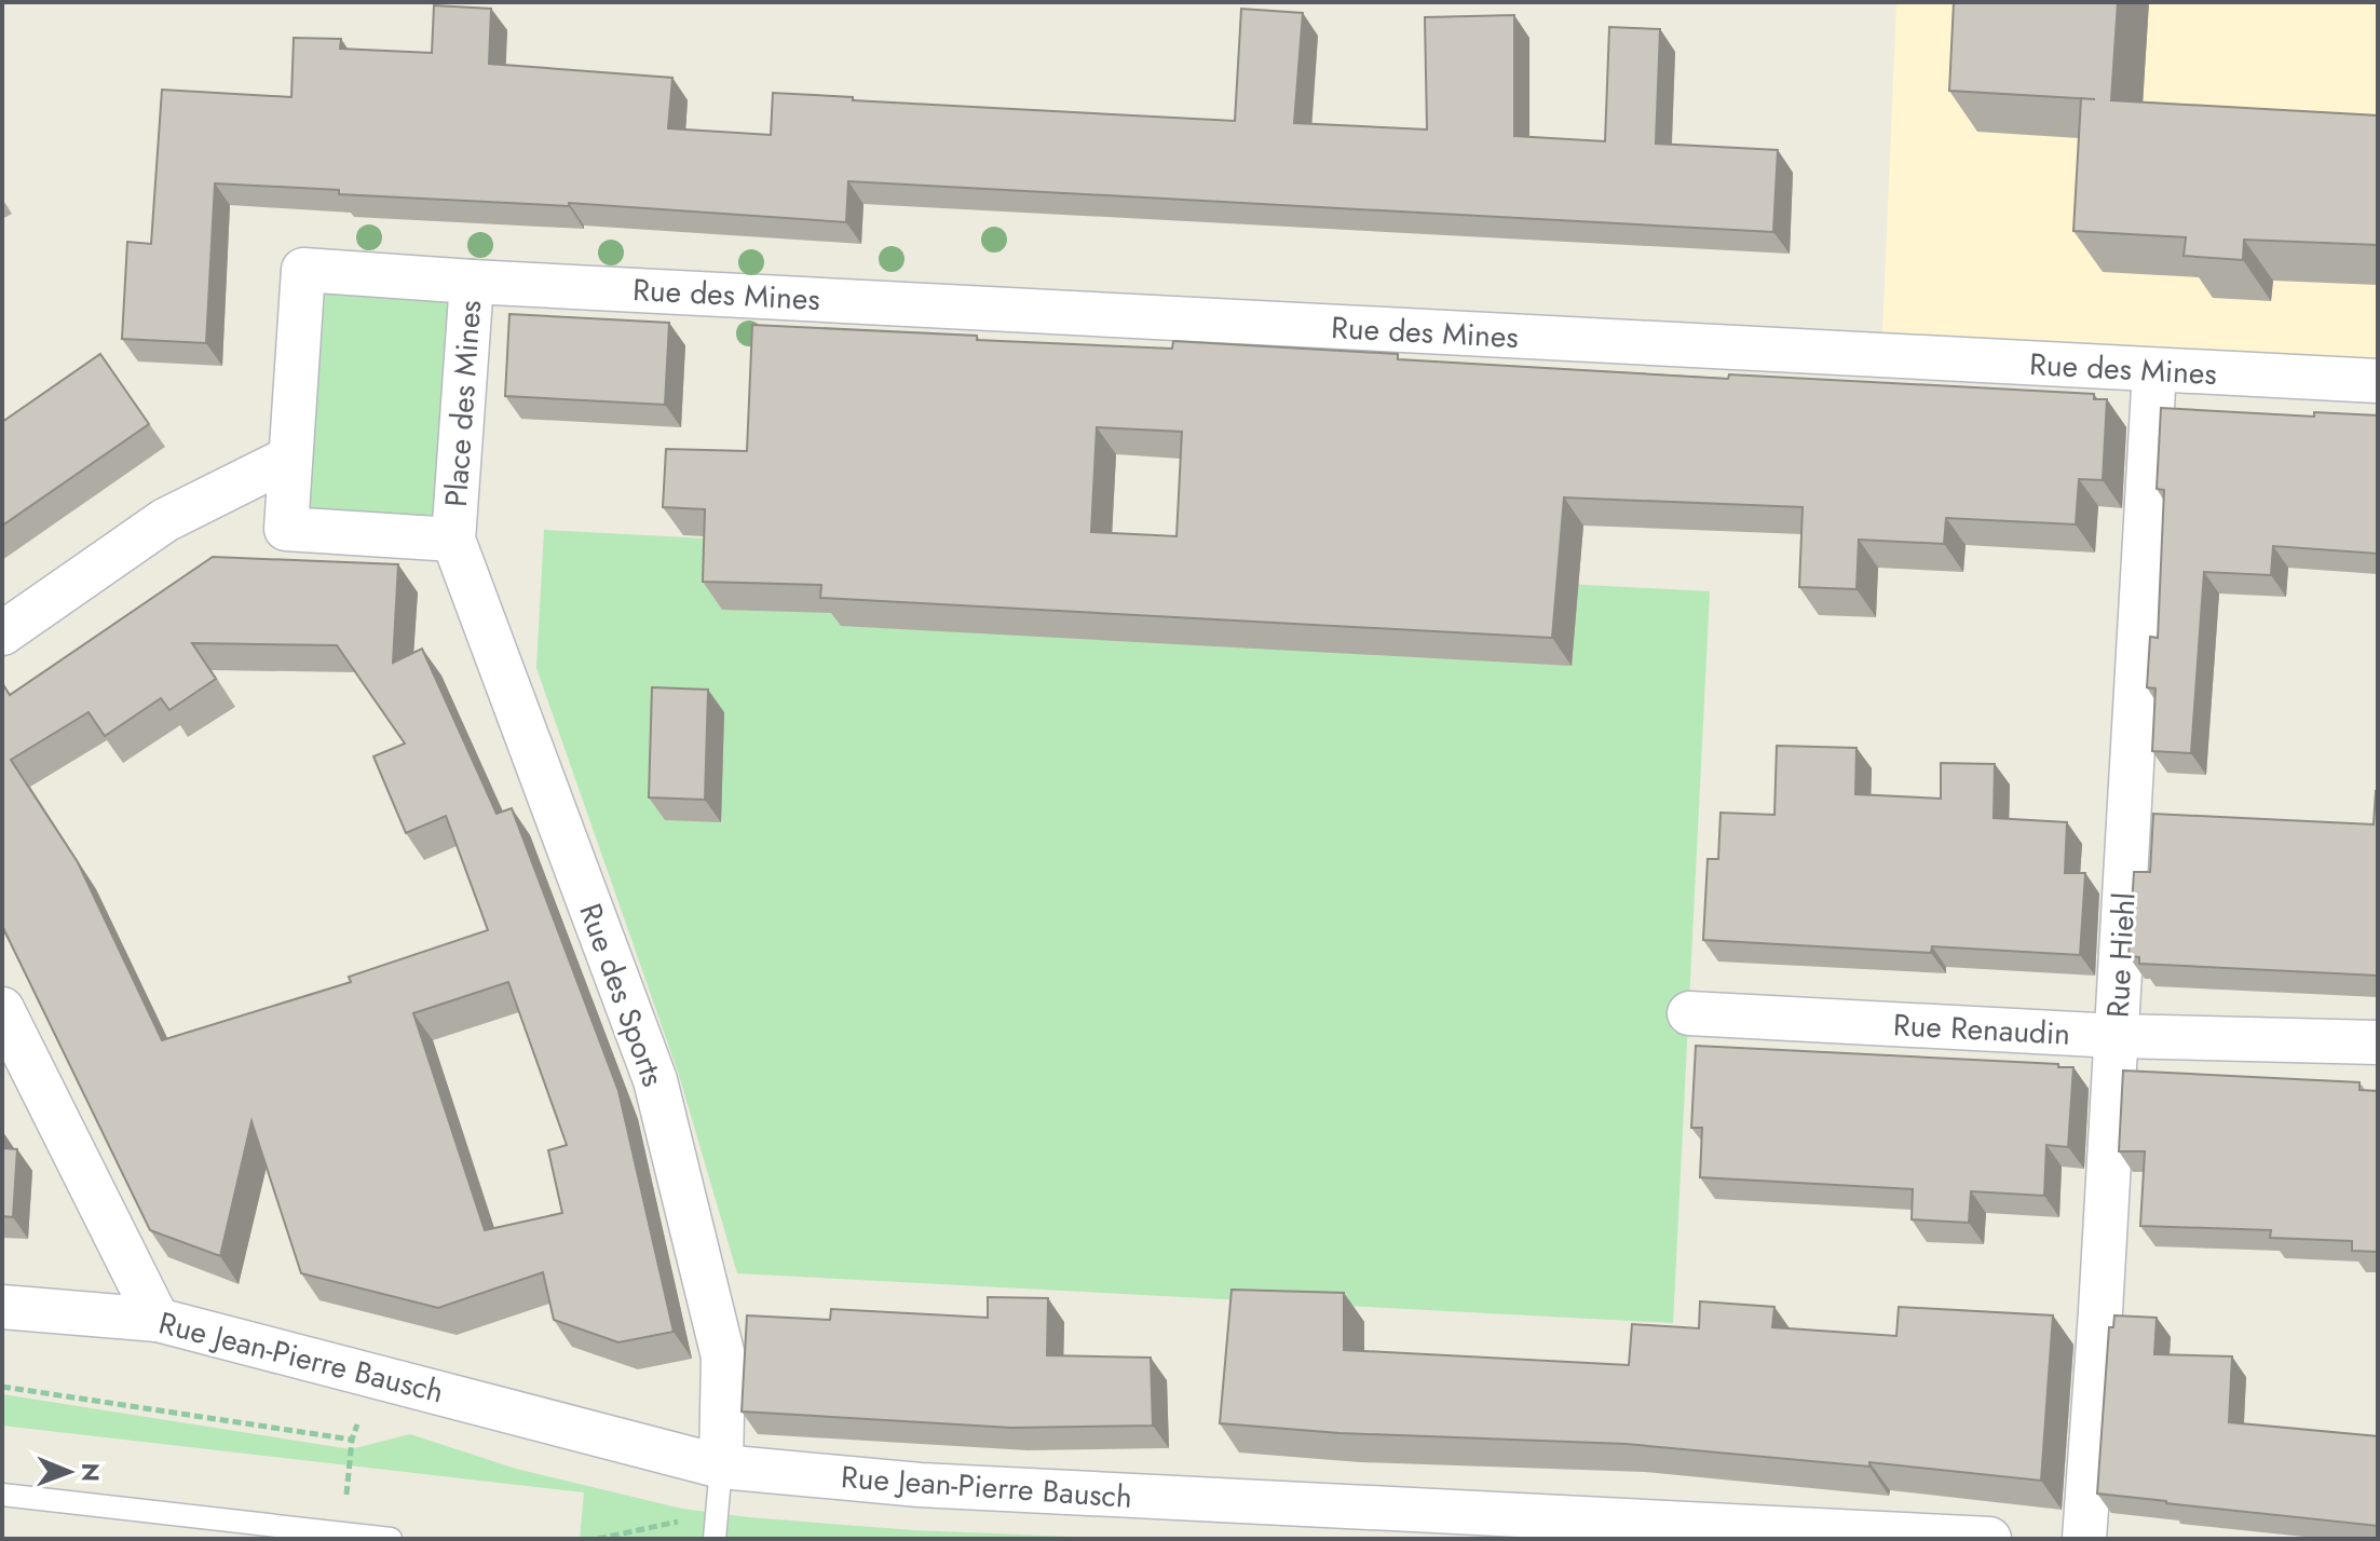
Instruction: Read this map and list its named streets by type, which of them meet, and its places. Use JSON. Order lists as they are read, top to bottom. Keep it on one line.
{"streets":{"street":["Rue des Mines","Place des Mines","Rue Hiehl","Rue des Sports","Rue Renaudin","Rue Jean-Pierre Bausch"]},"crossings":[["Rue des Mines","Place des Mines"],["Rue des Mines","Rue Hiehl"],["Place des Mines","Rue des Sports"],["Rue Hiehl","Rue Renaudin"],["Rue des Sports","Rue Jean-Pierre Bausch"]],"north":"right"}
